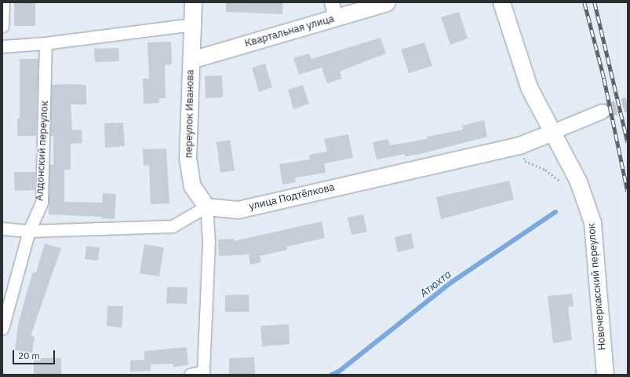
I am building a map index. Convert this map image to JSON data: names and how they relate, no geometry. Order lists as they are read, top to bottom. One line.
{"streets":{"main road":["Квартальная улица","переулок Иванова","улица Подтёлкова","Новочеркасский переулок"],"street":["Алдонский переулок"]},"crossings":[["Квартальная улица","переулок Иванова"],["переулок Иванова","улица Подтёлкова"],["улица Подтёлкова","Новочеркасский переулок"]],"water":["Атюхта"],"scale_bar":"20 m"}
